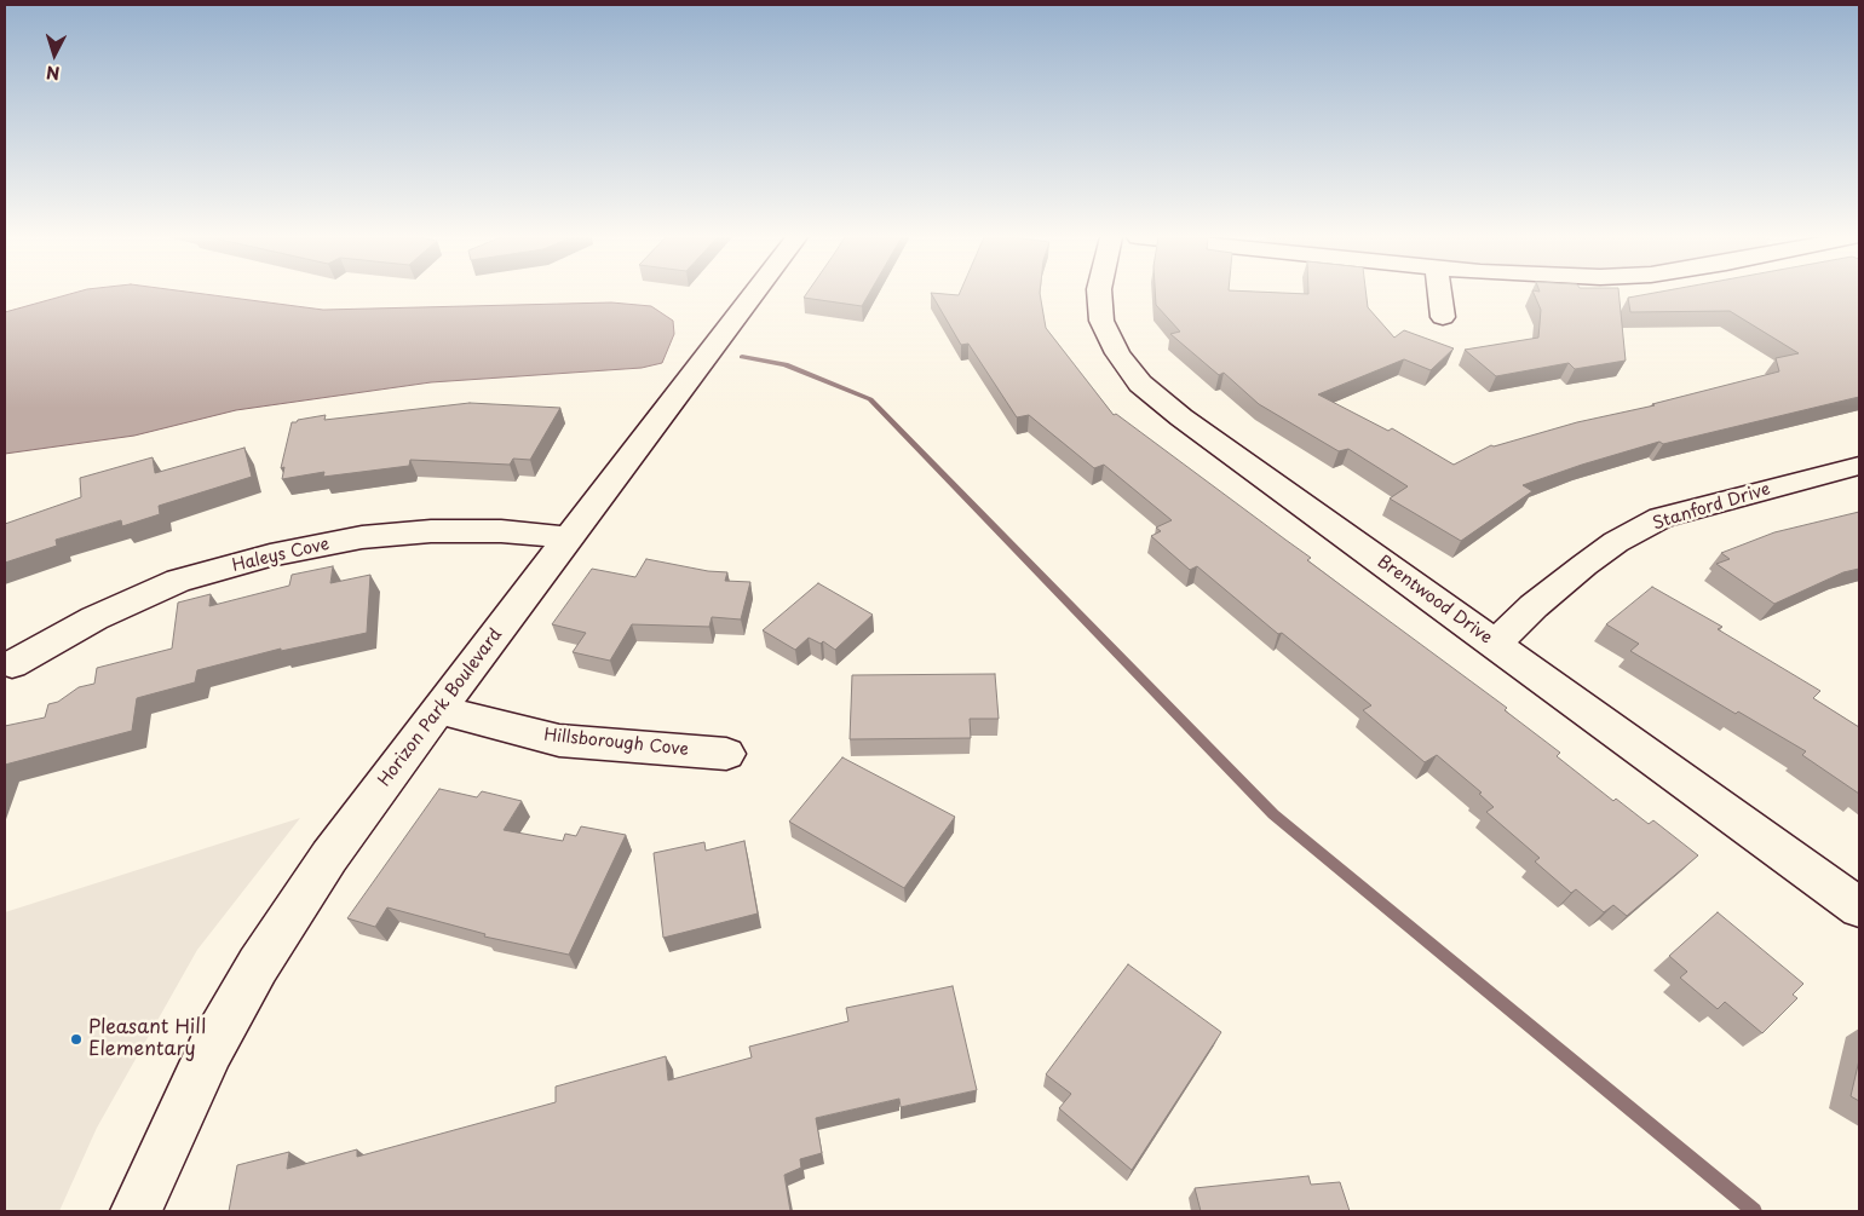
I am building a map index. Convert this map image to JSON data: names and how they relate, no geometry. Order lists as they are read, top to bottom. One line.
{"streets":{"street":["Stanford Drive","Haleys Cove","Brentwood Drive","Horizon Park Boulevard","Hillsborough Cove"]},"crossings":[["Stanford Drive","Brentwood Drive"],["Haleys Cove","Horizon Park Boulevard"],["Horizon Park Boulevard","Hillsborough Cove"]],"places":["Pleasant Hill Elementary"],"north":"bottom"}
